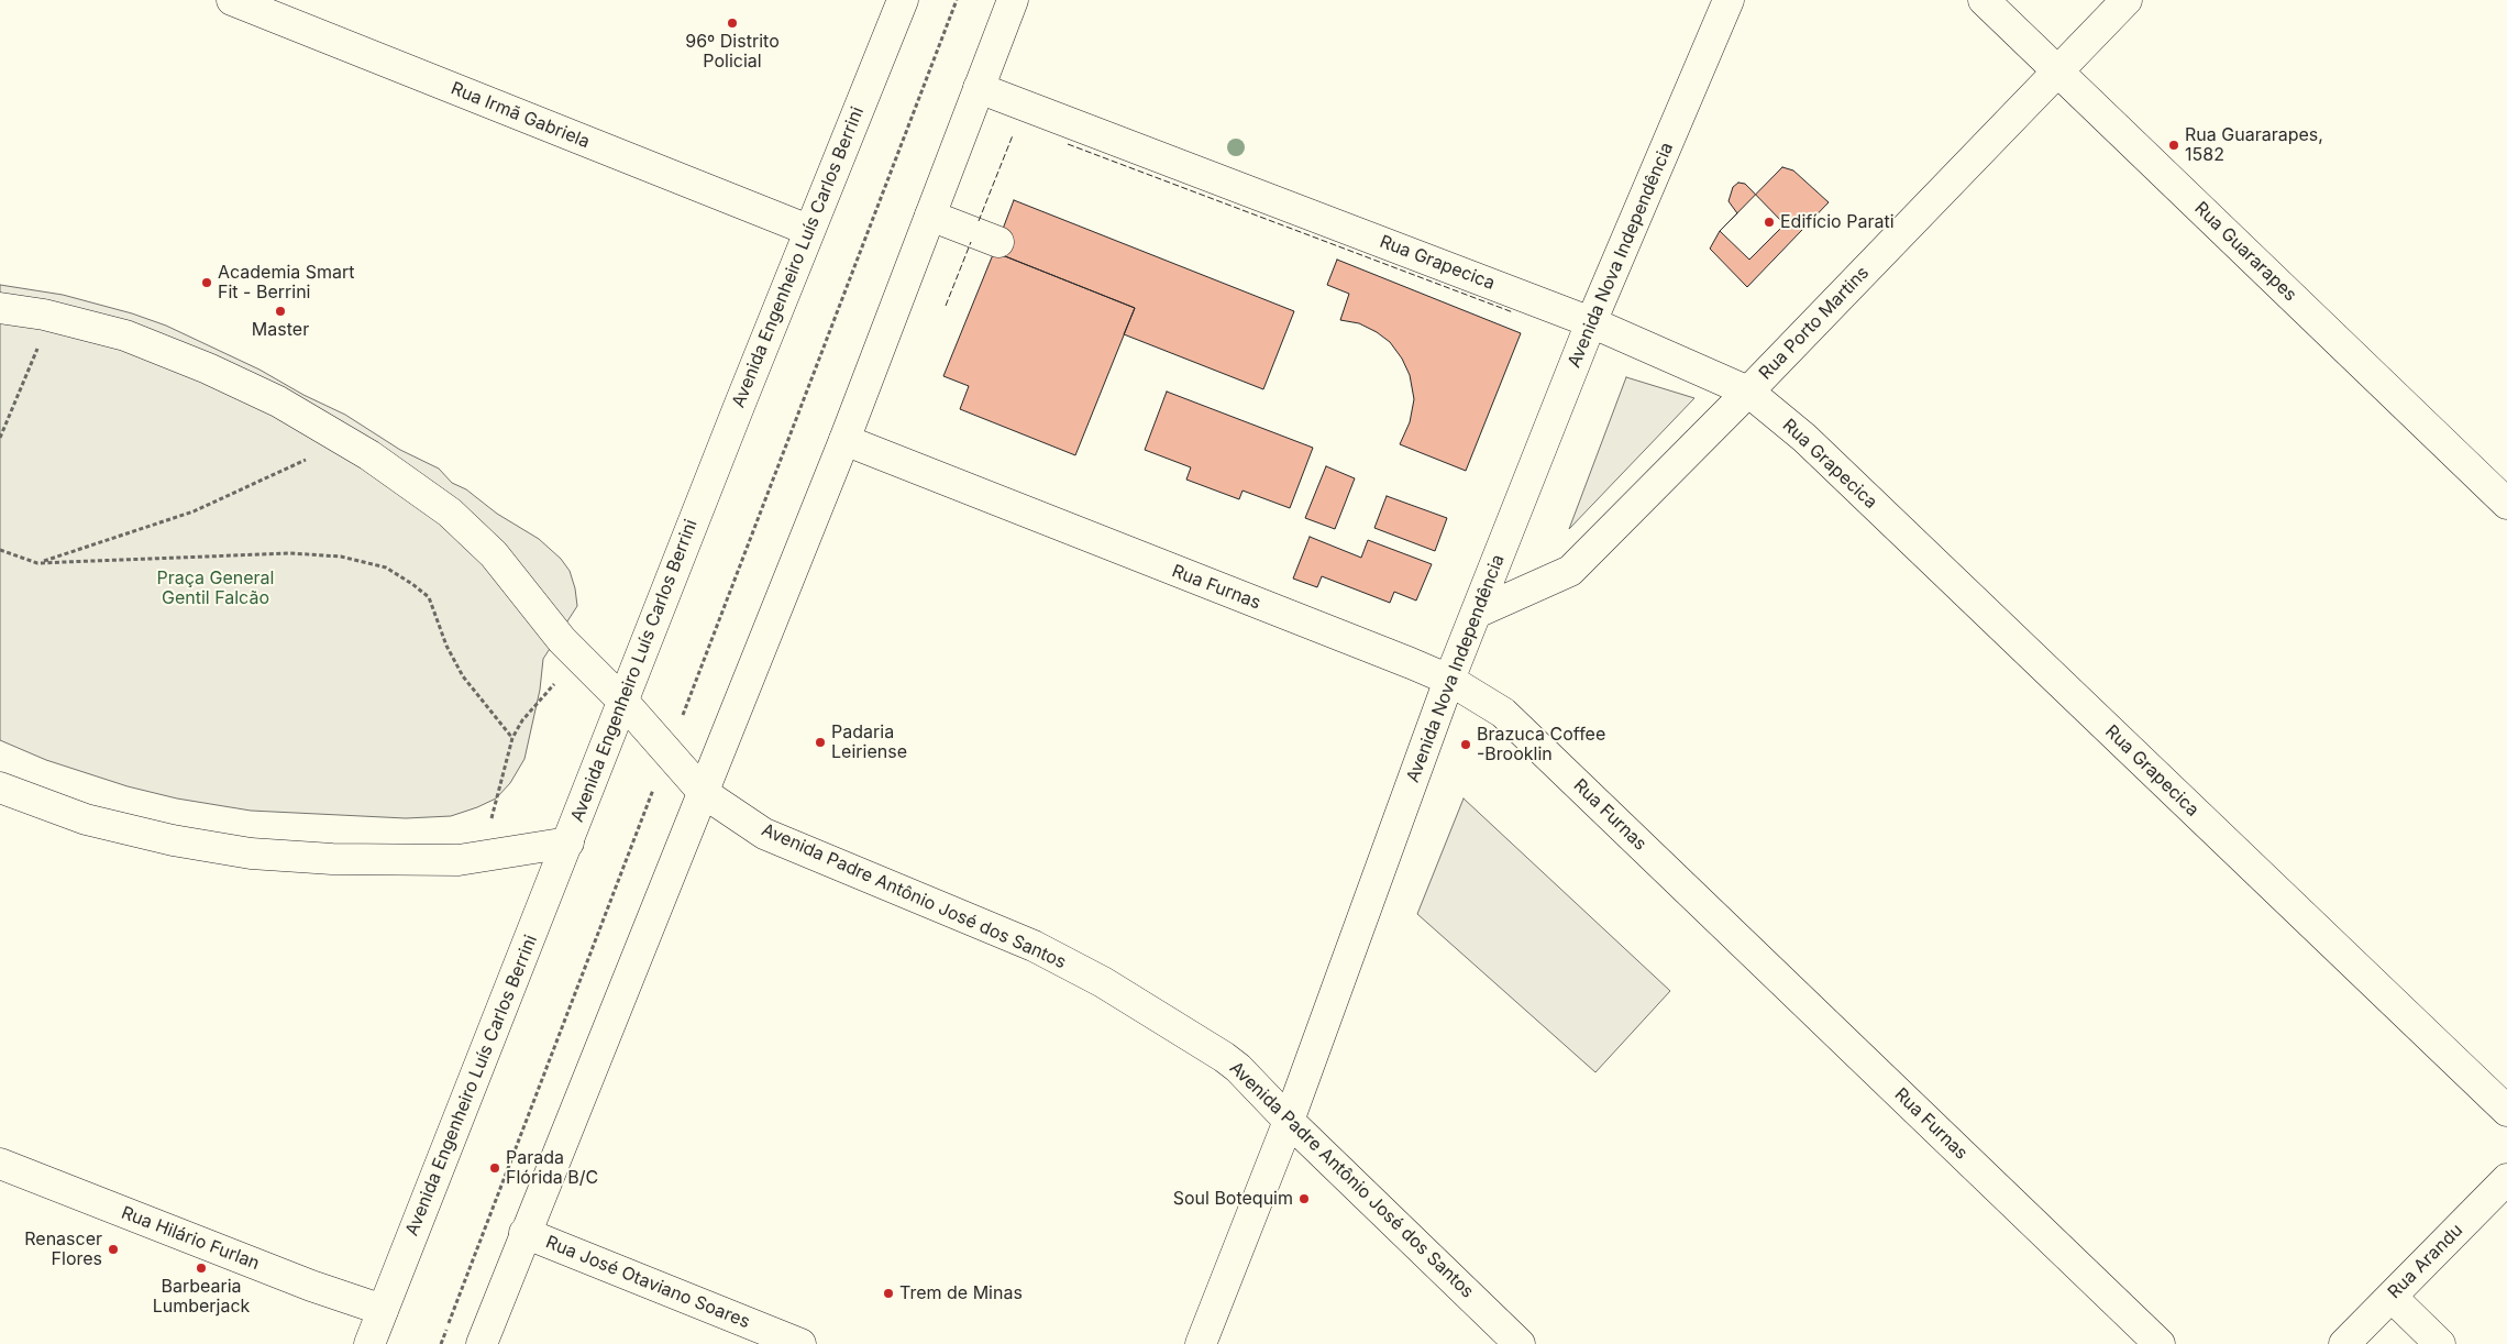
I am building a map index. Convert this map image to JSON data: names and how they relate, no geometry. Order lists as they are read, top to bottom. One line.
{"streets":{"street":["Rua Irmã Gabriela","Rua Guararapes","Avenida Nova Independência","Avenida Engenheiro Luís Carlos Berrini","Rua Grapecica","Rua Porto Martins","Rua Furnas","Avenida Padre Antônio José dos Santos","Rua Hilário Furlan","Rua Arandu","Rua José Otaviano Soares"]},"crossings":[["Rua Irmã Gabriela","Avenida Engenheiro Luís Carlos Berrini"],["Rua Guararapes","Rua Porto Martins"],["Avenida Nova Independência","Rua Grapecica"],["Avenida Nova Independência","Rua Porto Martins"],["Avenida Nova Independência","Rua Furnas"],["Avenida Nova Independência","Avenida Padre Antônio José dos Santos"],["Avenida Engenheiro Luís Carlos Berrini","Rua Hilário Furlan"],["Rua Grapecica","Rua Porto Martins"]],"parks":["Praça General Gentil Falcão"],"places":["96º Distrito Policial","Rua Guararapes, 1582","Edifício Parati","Academia Smart Fit - Berrini","Master","Padaria Leiriense","Brazuca Coffee -Brooklin","Parada Flórida B/C","Soul Botequim","Renascer Flores","Barbearia Lumberjack","Trem de Minas"]}
